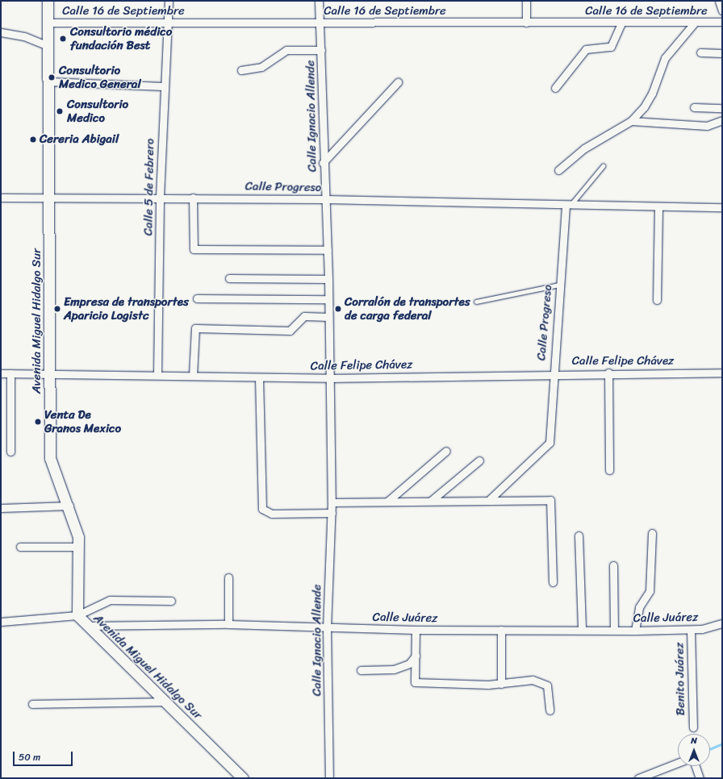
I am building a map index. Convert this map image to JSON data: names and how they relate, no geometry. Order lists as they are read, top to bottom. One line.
{"streets":{"main road":["Avenida Miguel Hidalgo Sur"],"street":["Calle 16 de Septiembre","Calle Ignacio Allende","Calle 5 de Febrero","Calle Progreso","Calle Felipe Chávez","Calle Juárez","Benito Juárez"]},"crossings":[["Calle 16 de Septiembre","Calle Ignacio Allende"],["Calle 16 de Septiembre","Calle 5 de Febrero"],["Calle 16 de Septiembre","Avenida Miguel Hidalgo Sur"],["Calle Ignacio Allende","Calle Progreso"],["Calle Ignacio Allende","Calle Felipe Chávez"],["Calle Ignacio Allende","Calle Juárez"],["Calle 5 de Febrero","Calle Progreso"],["Calle 5 de Febrero","Calle Felipe Chávez"],["Calle Progreso","Avenida Miguel Hidalgo Sur"],["Calle Progreso","Calle Felipe Chávez"],["Avenida Miguel Hidalgo Sur","Calle Felipe Chávez"],["Avenida Miguel Hidalgo Sur","Calle Juárez"],["Calle Juárez","Benito Juárez"]],"places":["Consultorio médico fundación Best","Consultorio Medico General","Consultorio Medico","Cereria Abigail","Empresa de transportes Aparicio Logistc","Corralón de transportes de carga federal","Venta De Granos Mexico"],"scale_bar":"50 m","north":"top"}
